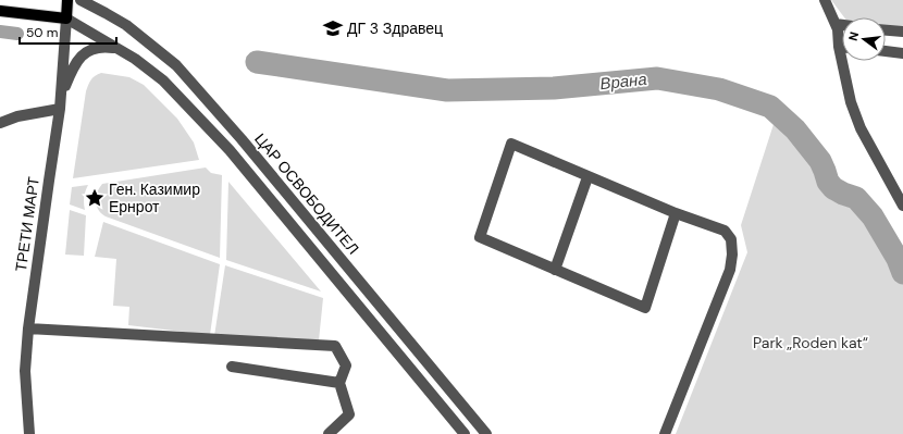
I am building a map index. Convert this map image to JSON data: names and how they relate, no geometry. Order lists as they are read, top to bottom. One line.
{"streets":{"street":["ЦАР ОСВОБОДИТЕЛ","ТРЕТИ МАРТ"]},"crossings":[["ЦАР ОСВОБОДИТЕЛ","ТРЕТИ МАРТ"]],"water":["Врана"],"parks":["Park „Roden kat“"],"places":{"school or university":["ДГ 3 Здравец"],"place":["Ген. Казимир Ернрот"]},"scale_bar":"50 m","north":"left"}
